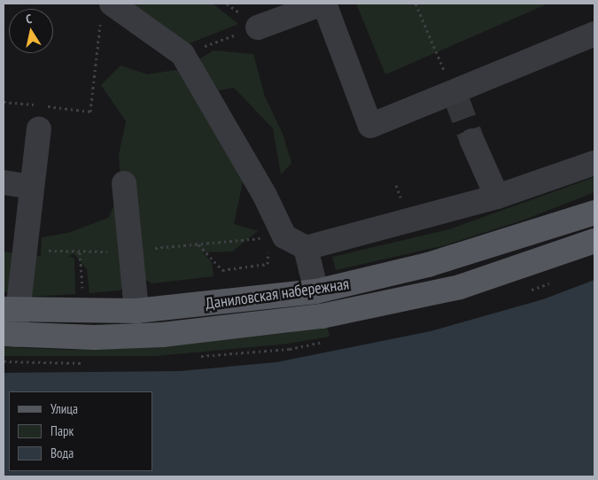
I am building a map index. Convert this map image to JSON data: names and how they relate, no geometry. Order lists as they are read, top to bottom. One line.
{"streets":{"main road":["Даниловская набережная"]},"legend":["Улица","Парк","Вода"],"north":"top"}
